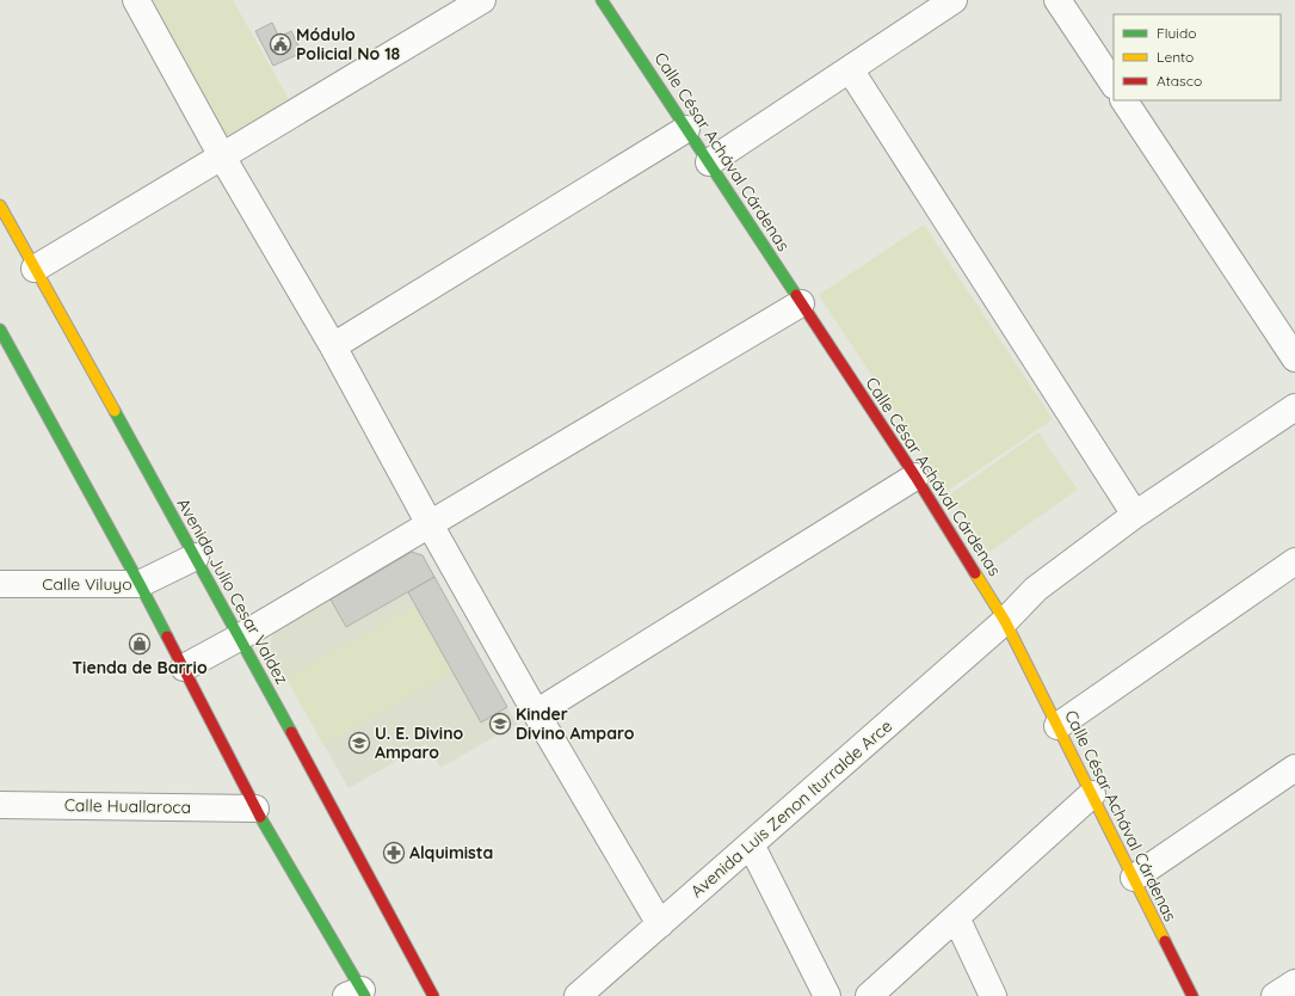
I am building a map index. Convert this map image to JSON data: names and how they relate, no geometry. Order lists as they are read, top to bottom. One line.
{"streets":{"main road":["Calle César Achával Cárdenas","Avenida Julio Cesar Valdez"],"street":["Calle Viluyo","Calle Huallaroca","Avenida Luis Zenon Iturralde Arce"]},"crossings":[["Calle César Achával Cárdenas","Avenida Luis Zenon Iturralde Arce"],["Calle Viluyo","Avenida Julio Cesar Valdez"]],"places":{"public building":["Módulo Policial No 18"],"shop":["Tienda de Barrio"],"school or university":["Kinder Divino Amparo","U. E. Divino Amparo"],"pharmacy":["Alquimista"]},"legend":["Fluido","Lento","Atasco"]}
